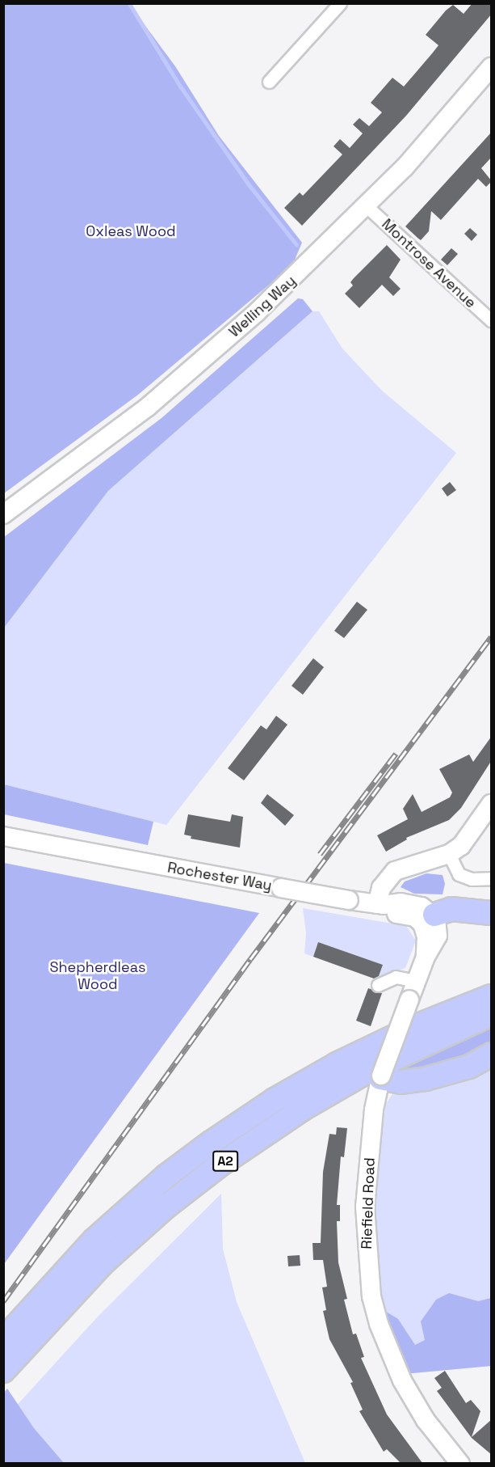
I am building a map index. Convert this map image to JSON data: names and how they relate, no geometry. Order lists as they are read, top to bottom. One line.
{"streets":{"highway":["A2"],"street":["Montrose Avenue","Welling Way","Rochester Way","Riefield Road"]},"crossings":[["Montrose Avenue","Welling Way"],["Rochester Way","Riefield Road"]],"parks":["Oxleas Wood","Shepherdleas Wood"]}
